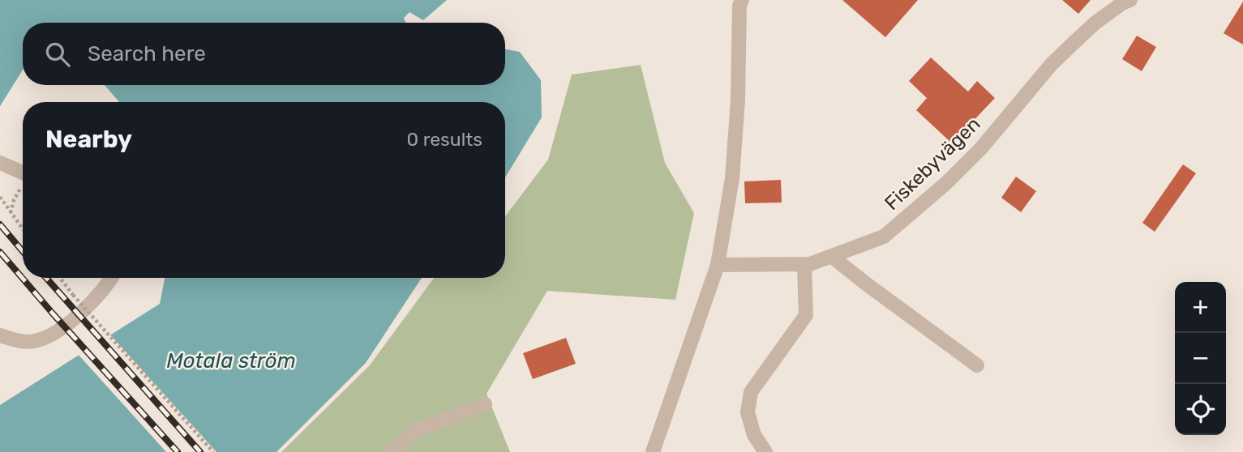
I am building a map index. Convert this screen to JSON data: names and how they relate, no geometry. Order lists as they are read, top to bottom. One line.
{"streets":{"street":["Fiskebyvägen"]},"water":["Motala ström"],"page":{"search":"Search here","heading":["Nearby","0 results"],"map_buttons":["+","−"]}}
